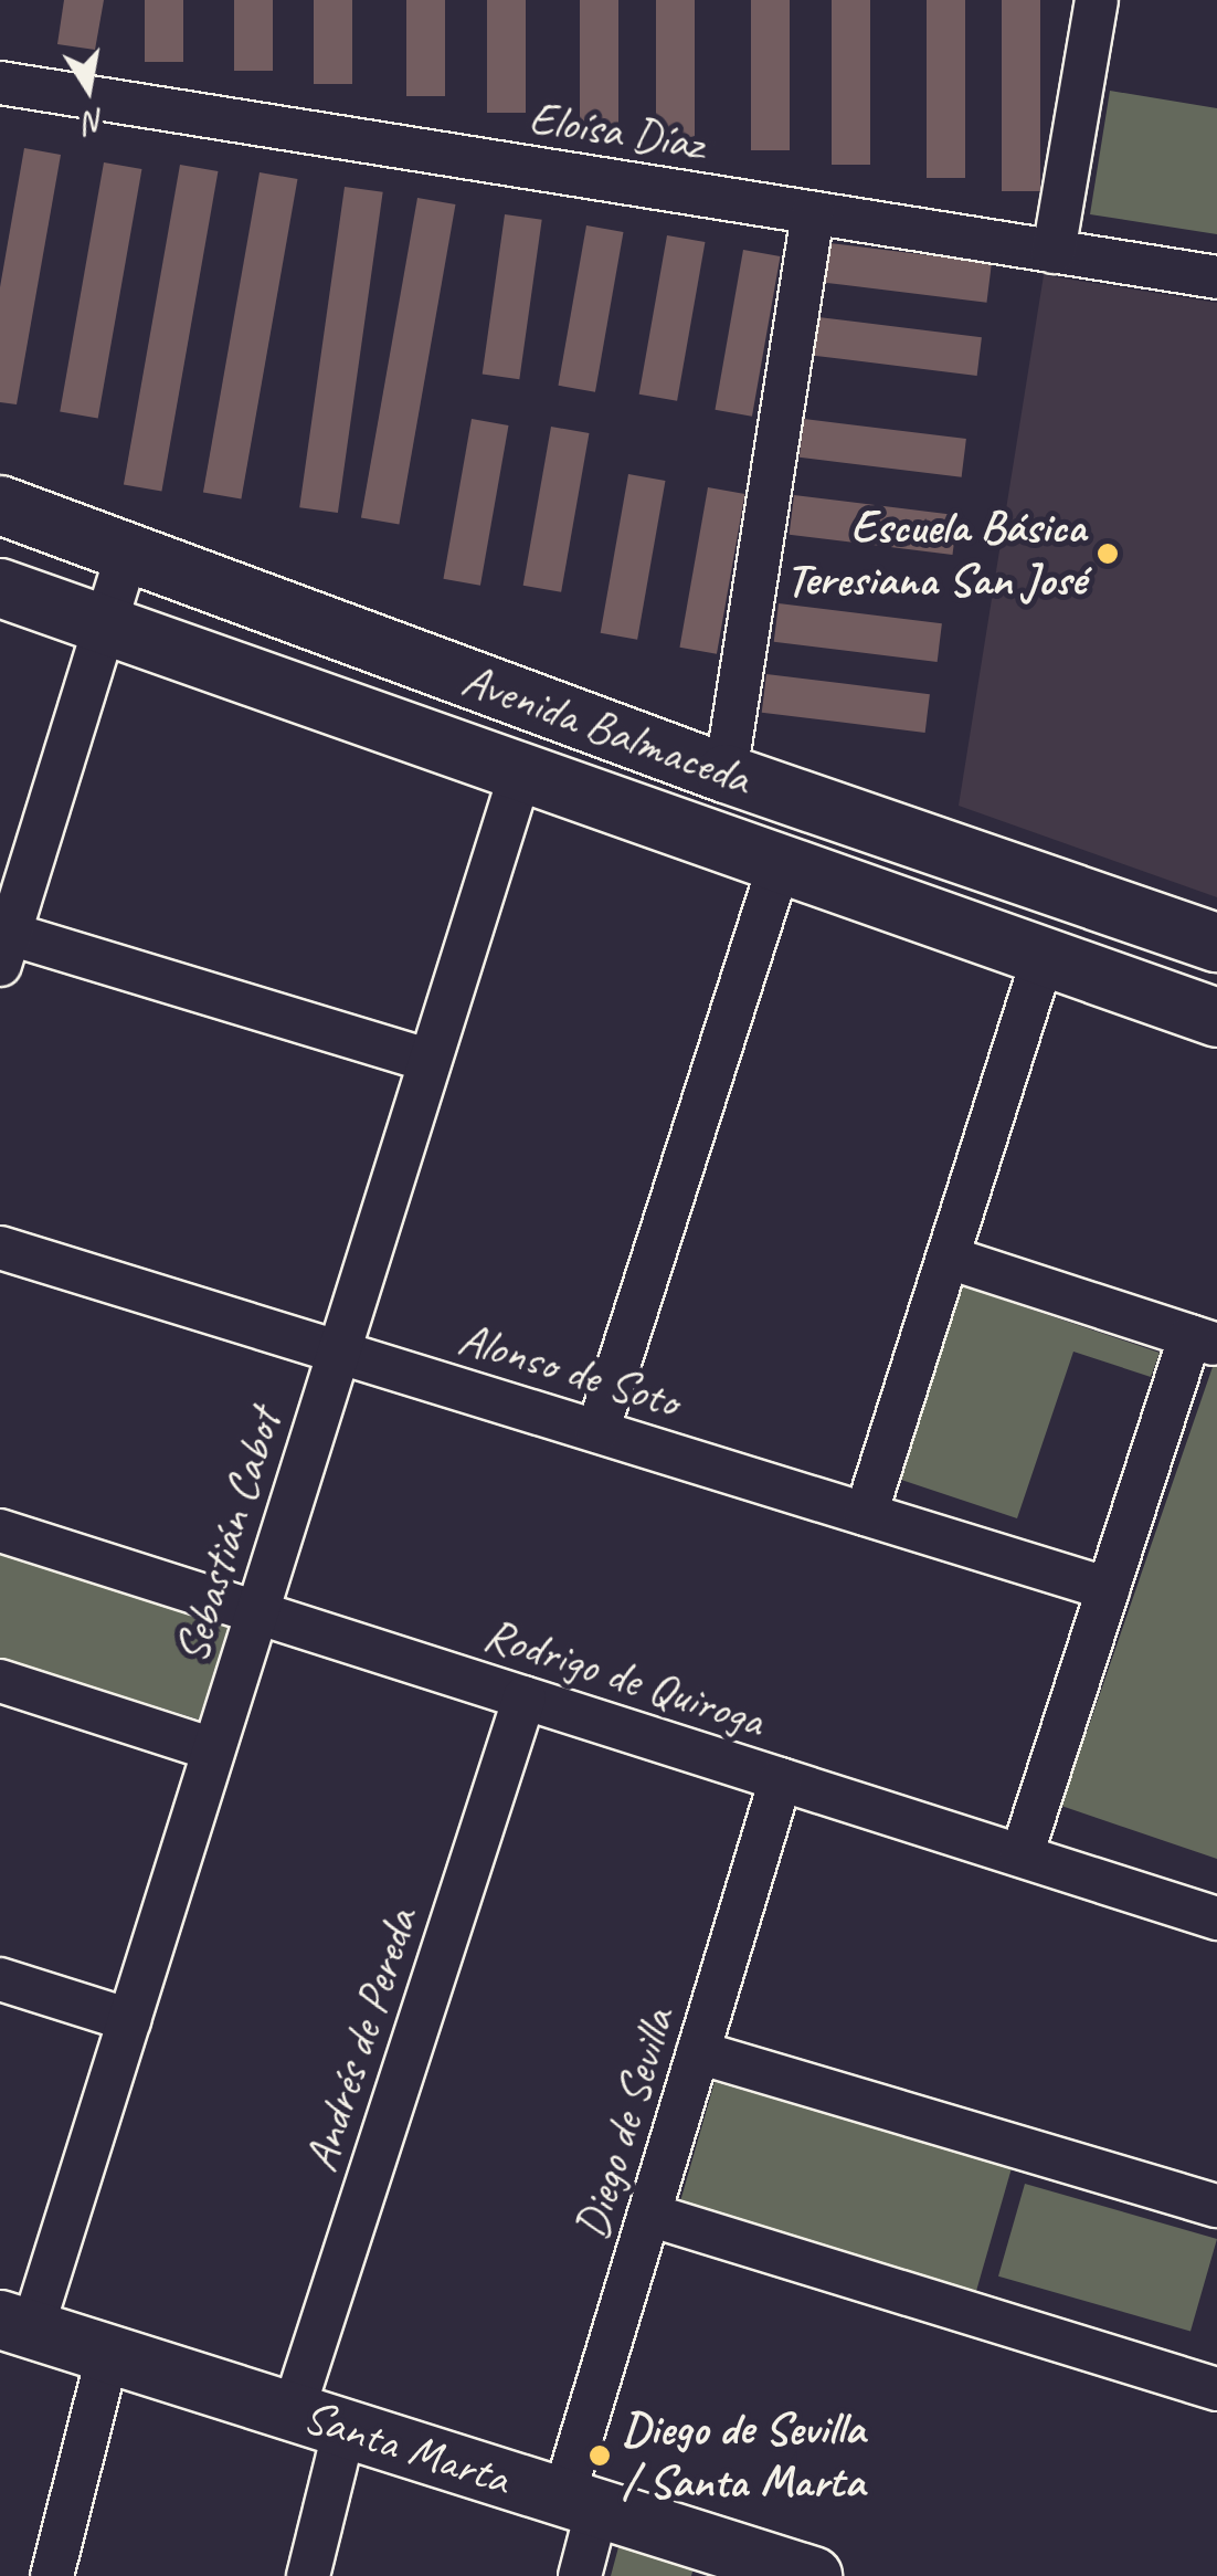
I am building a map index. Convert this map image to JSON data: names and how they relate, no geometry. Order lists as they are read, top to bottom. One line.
{"streets":{"street":["Eloísa Díaz","Avenida Balmaceda","Alonso de Soto","Sebastián Cabot","Rodrigo de Quiroga","Andrés de Pereda","Diego de Sevilla","Santa Marta"]},"crossings":[["Avenida Balmaceda","Sebastián Cabot"],["Alonso de Soto","Sebastián Cabot"],["Sebastián Cabot","Rodrigo de Quiroga"],["Sebastián Cabot","Santa Marta"],["Rodrigo de Quiroga","Andrés de Pereda"],["Rodrigo de Quiroga","Diego de Sevilla"],["Andrés de Pereda","Santa Marta"],["Diego de Sevilla","Santa Marta"]],"places":["Escuela Básica Teresiana San José","Diego de Sevilla / Santa Marta"],"north":"bottom"}
